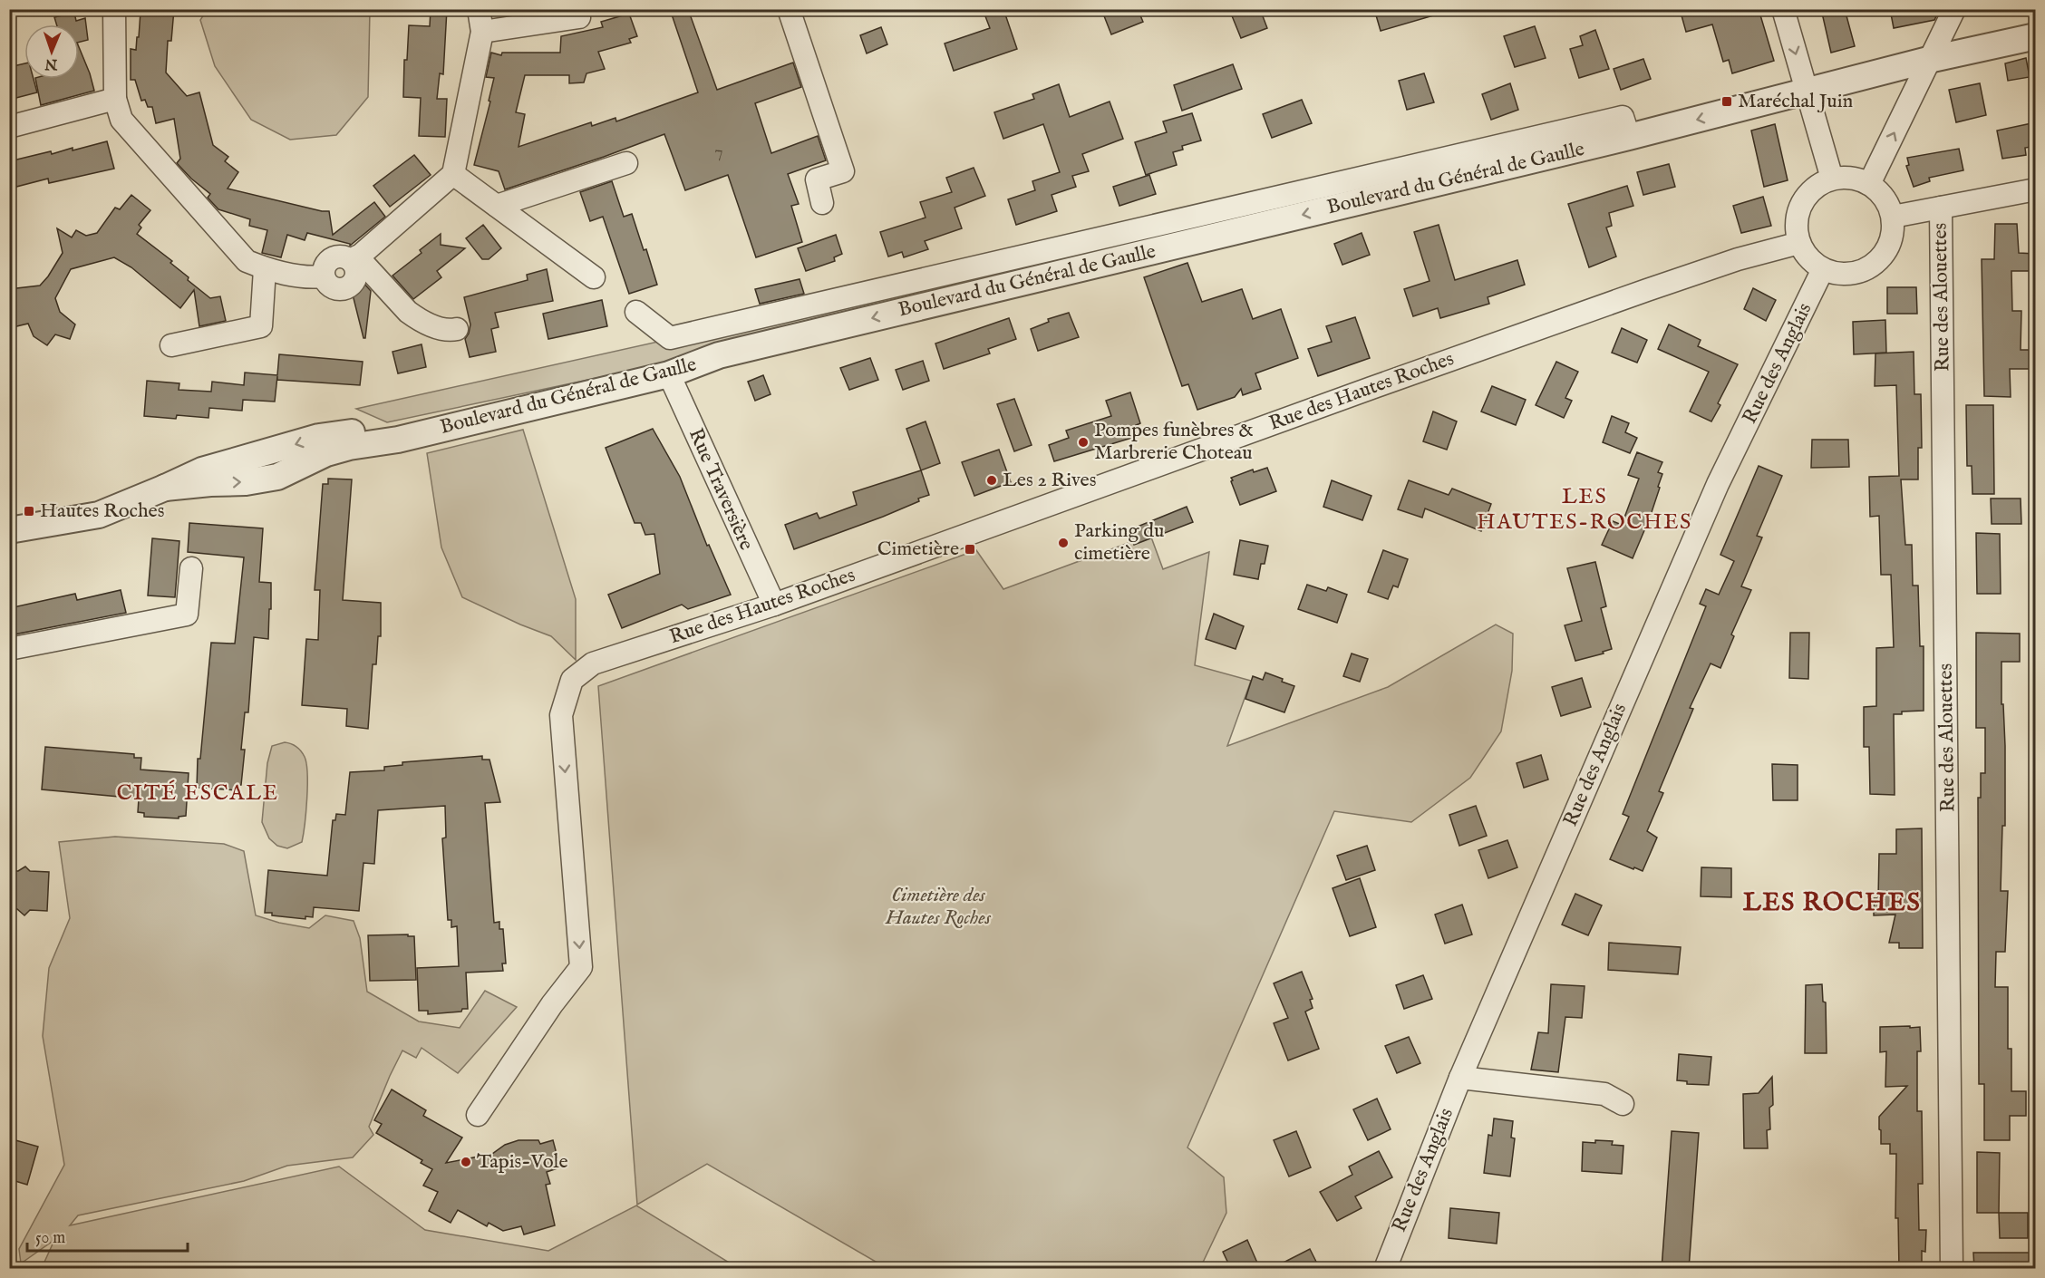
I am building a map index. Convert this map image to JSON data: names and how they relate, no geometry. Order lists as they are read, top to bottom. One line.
{"streets":{"street":["Boulevard du Général de Gaulle","Rue des Alouettes","Rue des Anglais","Rue des Hautes Roches","Rue Traversière"]},"crossings":[["Boulevard du Général de Gaulle","Rue Traversière"],["Rue des Anglais","Rue des Hautes Roches"],["Rue des Hautes Roches","Rue Traversière"]],"districts":["LES HAUTES-ROCHES","CITÉ ESCALE","LES ROCHES"],"parks":["Cimetière des Hautes Roches"],"places":{"transit":["Maréchal Juin","Hautes Roches","Cimetière"],"other":["Pompes funèbres & Marbrerie Choteau","Les 2 Rives","Parking du cimetière","Tapis-Vole"]},"house_numbers":["7"],"scale_bar":"50 m","north":"bottom"}
